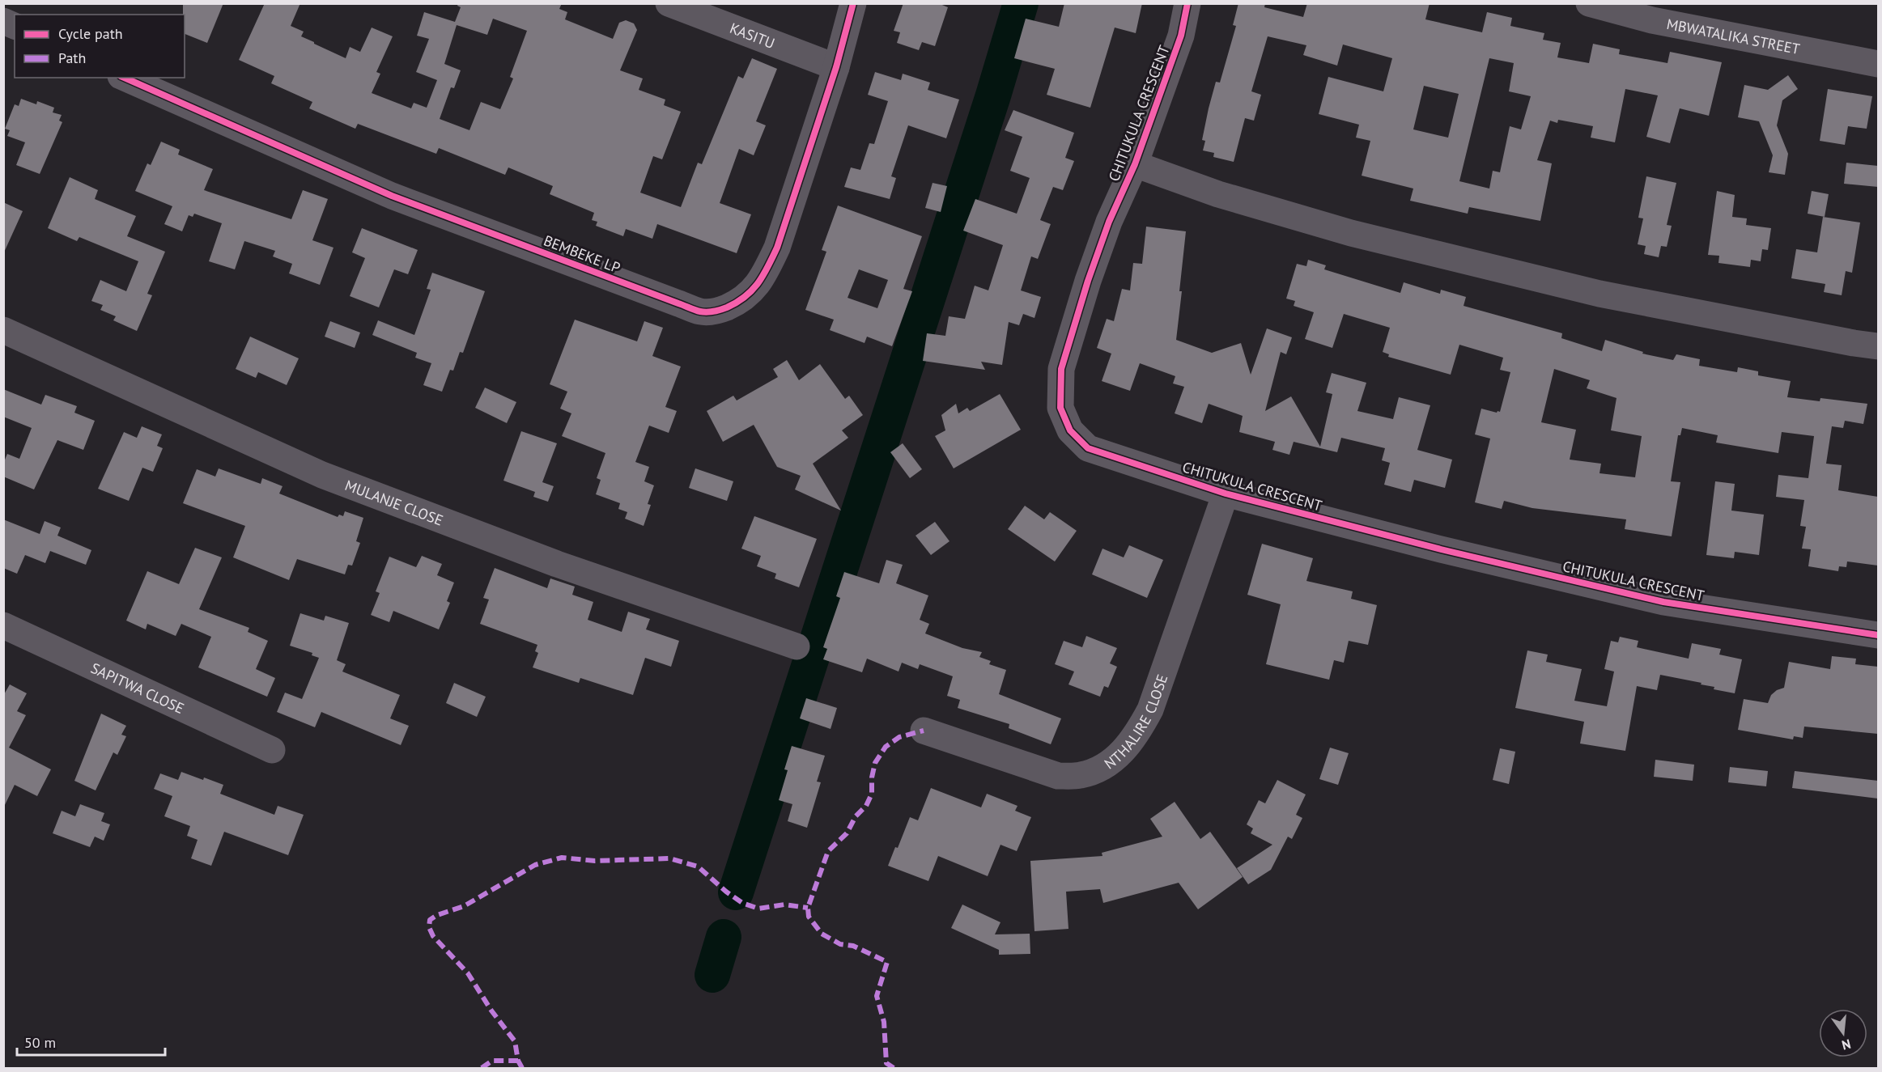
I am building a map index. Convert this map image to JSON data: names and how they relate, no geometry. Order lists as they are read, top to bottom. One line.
{"streets":{"street":["KASITU","MBWATALIKA STREET","CHITUKULA CRESCENT","BEMBEKE LP","MULANJE CLOSE","SAPITWA CLOSE","NTHALIRE CLOSE"]},"crossings":[["KASITU","BEMBEKE LP"],["CHITUKULA CRESCENT","NTHALIRE CLOSE"]],"legend":["Cycle path","Path"],"scale_bar":"50 m","north":"bottom"}
